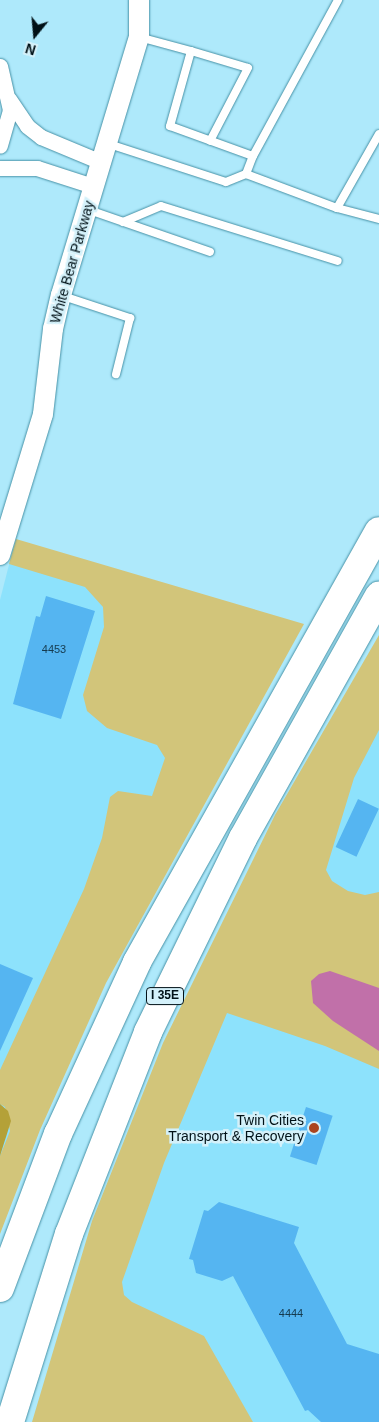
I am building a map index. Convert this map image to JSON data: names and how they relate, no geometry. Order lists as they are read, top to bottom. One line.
{"streets":{"highway":["I 35E"],"street":["White Bear Parkway"]},"places":["Twin Cities Transport & Recovery"],"house_numbers":["4453","4444"],"north":"bottom"}
